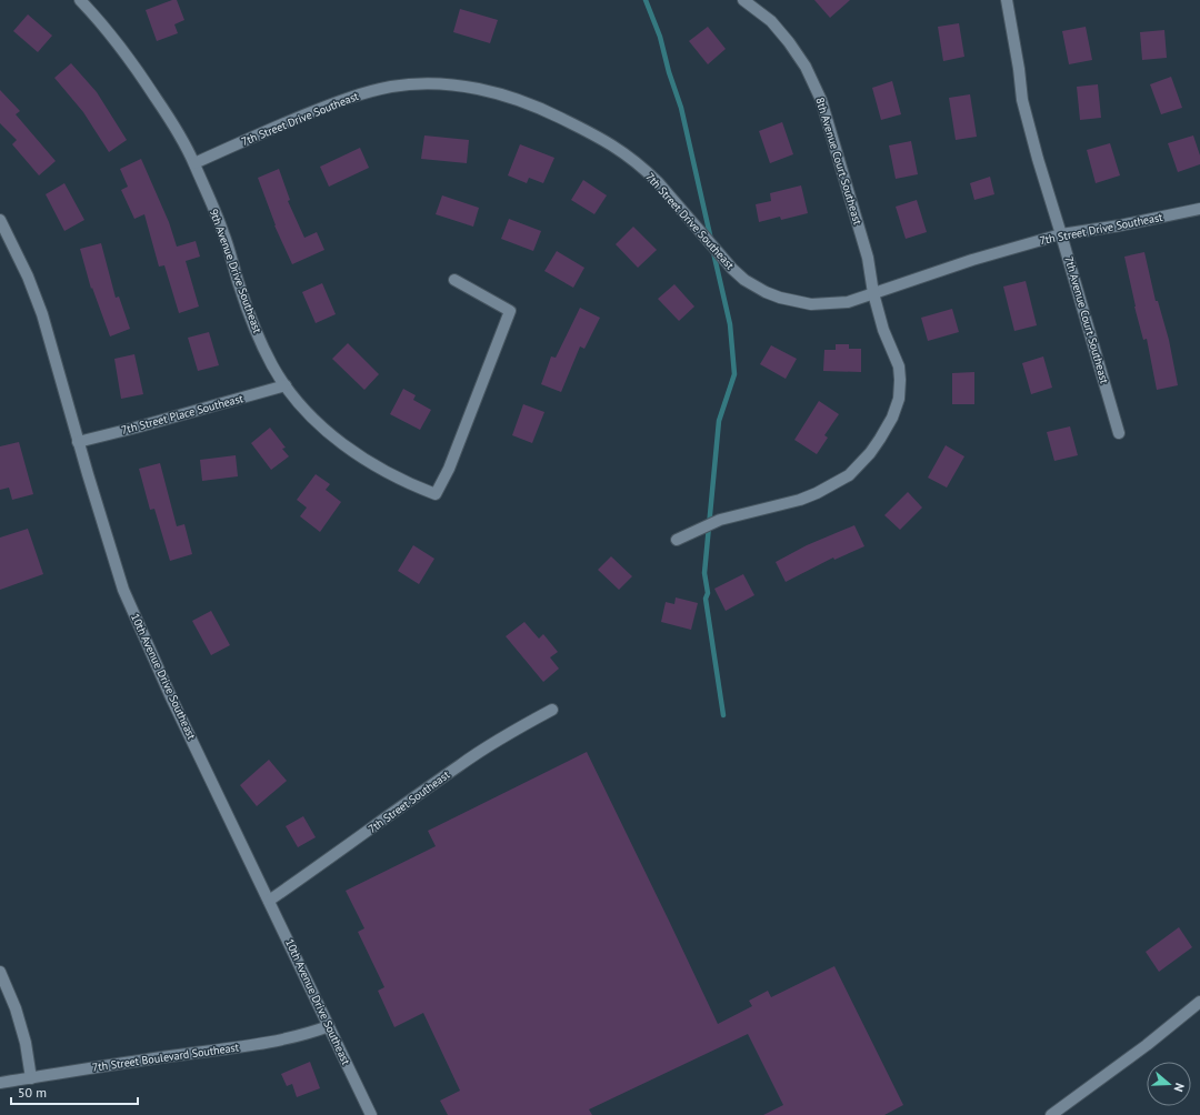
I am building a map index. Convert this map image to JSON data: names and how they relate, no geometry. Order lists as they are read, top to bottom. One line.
{"streets":{"street":["7th Street Drive Southeast","8th Avenue Court Southeast","9th Avenue Drive Southeast","7th Avenue Court Southeast","7th Street Place Southeast","10th Avenue Drive Southeast","7th Street Southeast","7th Street Boulevard Southeast"]},"crossings":[["7th Street Drive Southeast","8th Avenue Court Southeast"],["7th Street Drive Southeast","9th Avenue Drive Southeast"],["7th Street Drive Southeast","7th Avenue Court Southeast"],["9th Avenue Drive Southeast","7th Street Place Southeast"],["7th Street Place Southeast","10th Avenue Drive Southeast"],["10th Avenue Drive Southeast","7th Street Southeast"],["10th Avenue Drive Southeast","7th Street Boulevard Southeast"]],"scale_bar":"50 m","north":"right"}
